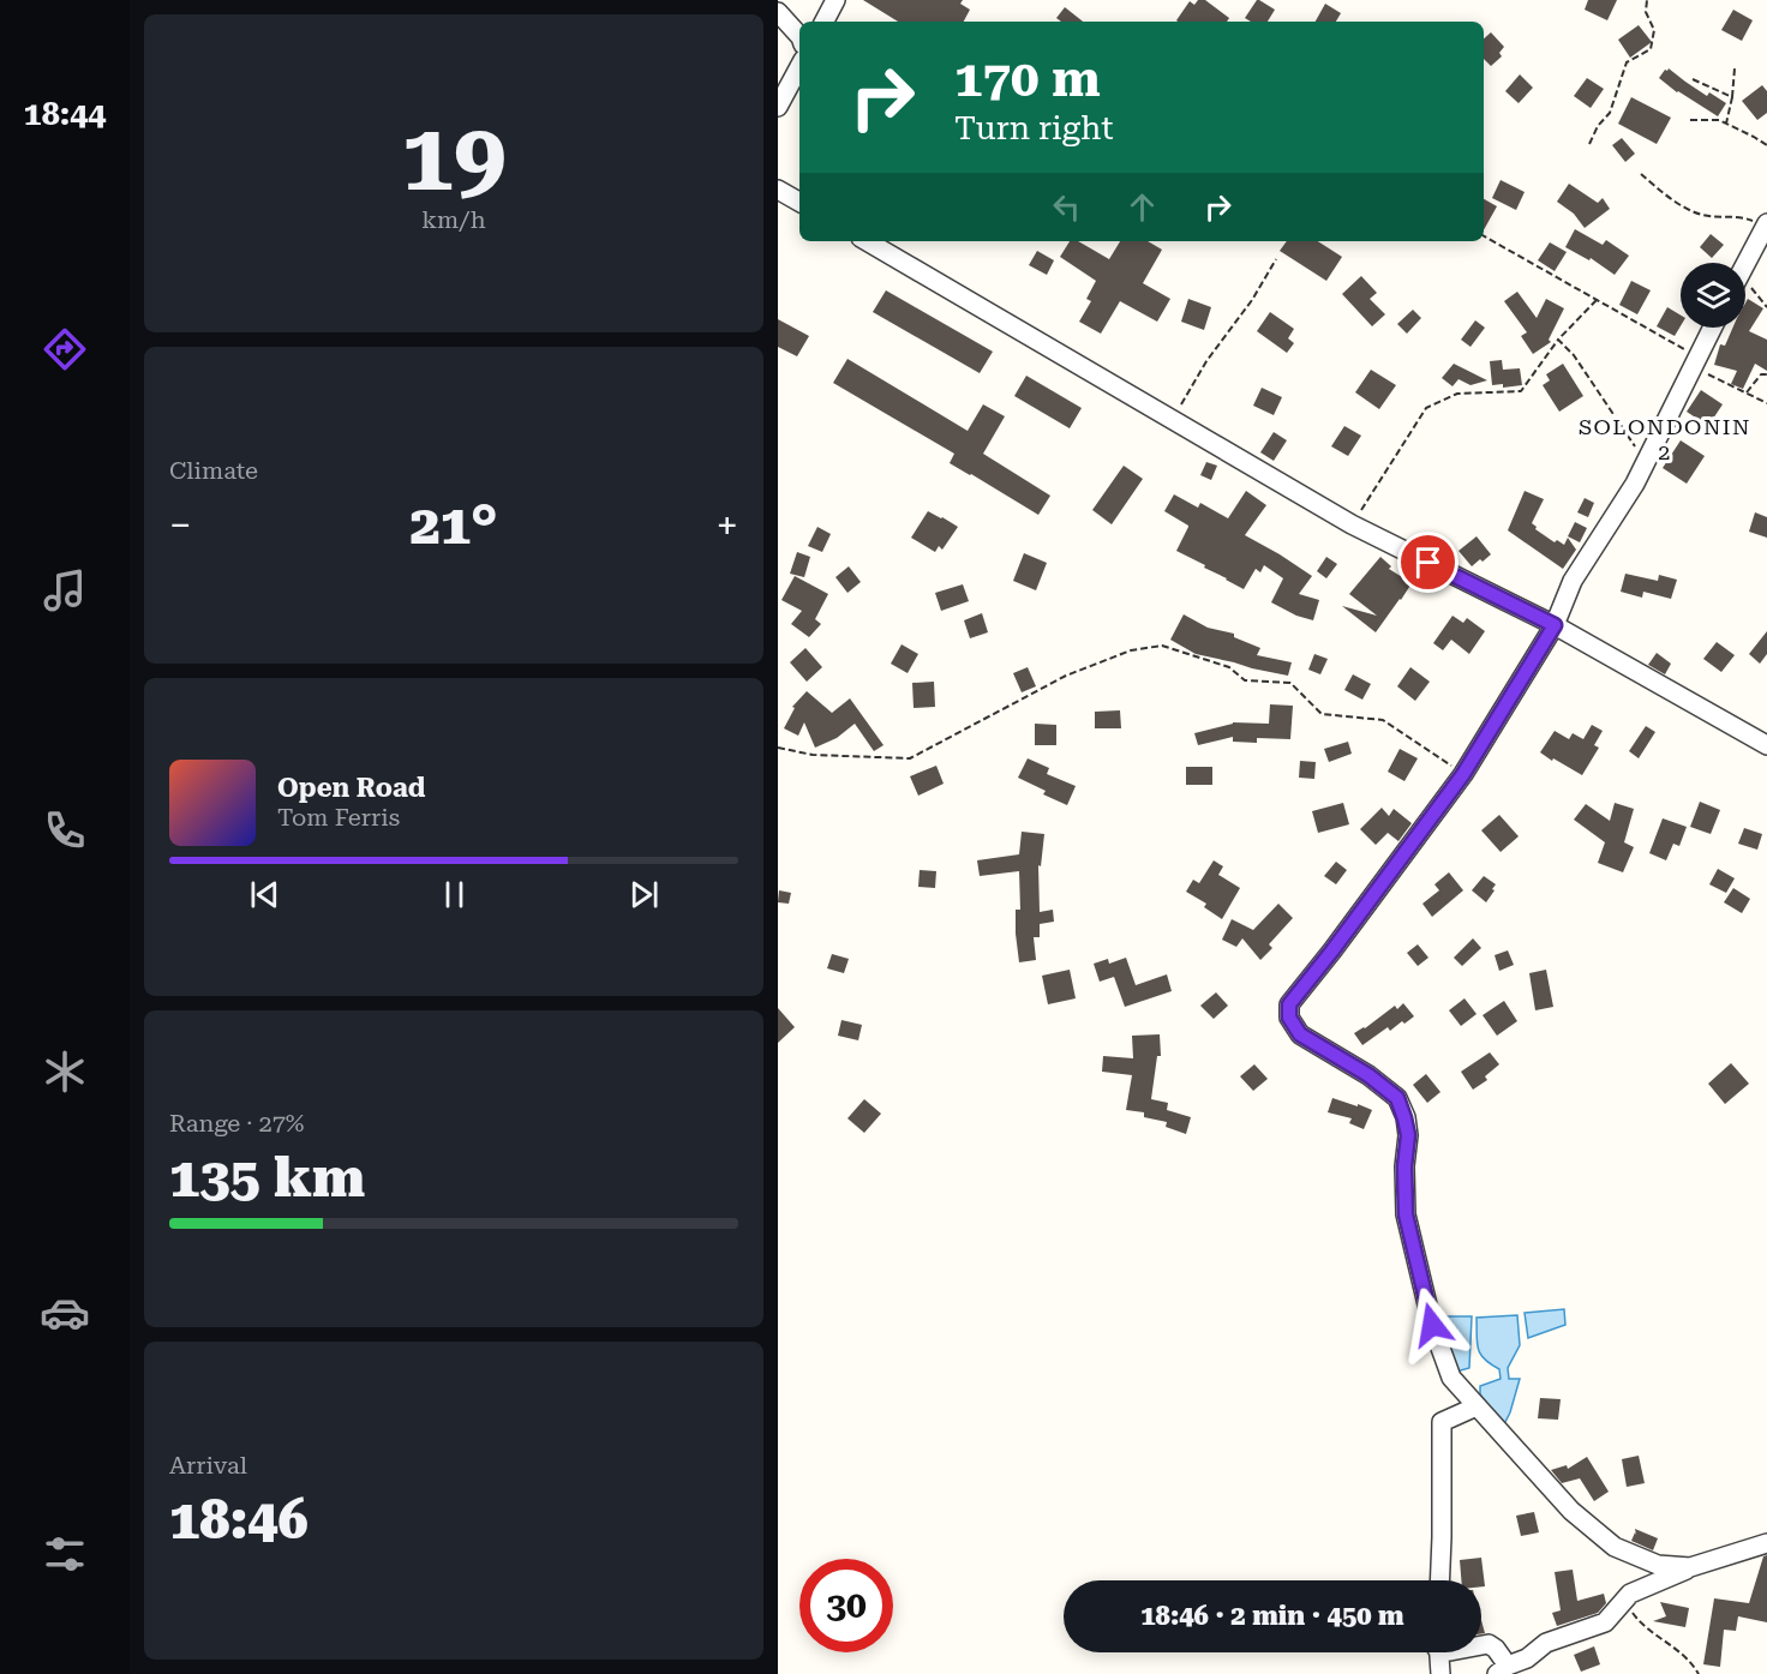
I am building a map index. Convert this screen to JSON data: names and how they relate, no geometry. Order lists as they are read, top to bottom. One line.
{"districts":["SOLONDONIN 2"],"page":{"tabs":"18:44","tile":[["19","km/h"],"Climate",["Range · 27%","135 km"],["Arrival","18:46"]],"turn":["170 m","Turn right"],"heat":["−","21°","+"],"song":["Open Road","Tom Ferris"],"limit":"30","trip":"18:46 · 2 min · 450 m"}}
